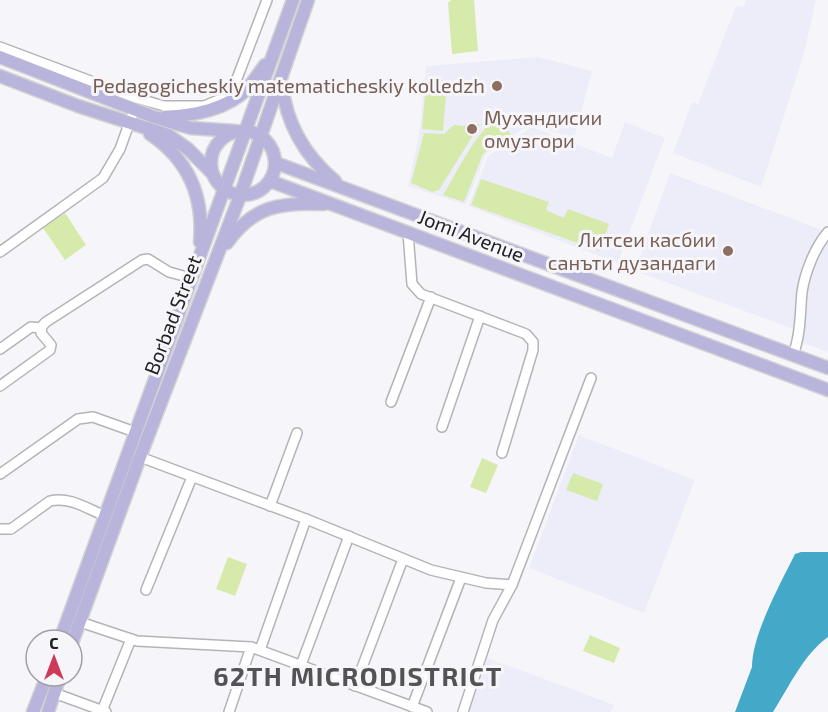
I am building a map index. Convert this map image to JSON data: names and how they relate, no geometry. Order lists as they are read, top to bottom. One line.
{"streets":{"main road":["Jomi Avenue","Borbad Street"]},"districts":["62TH MICRODISTRICT"],"places":["Pedagogicheskiy matematicheskiy kolledzh","Мухандисии омузгори","Литсеи касбии санъти дузандаги"],"north":"top"}
